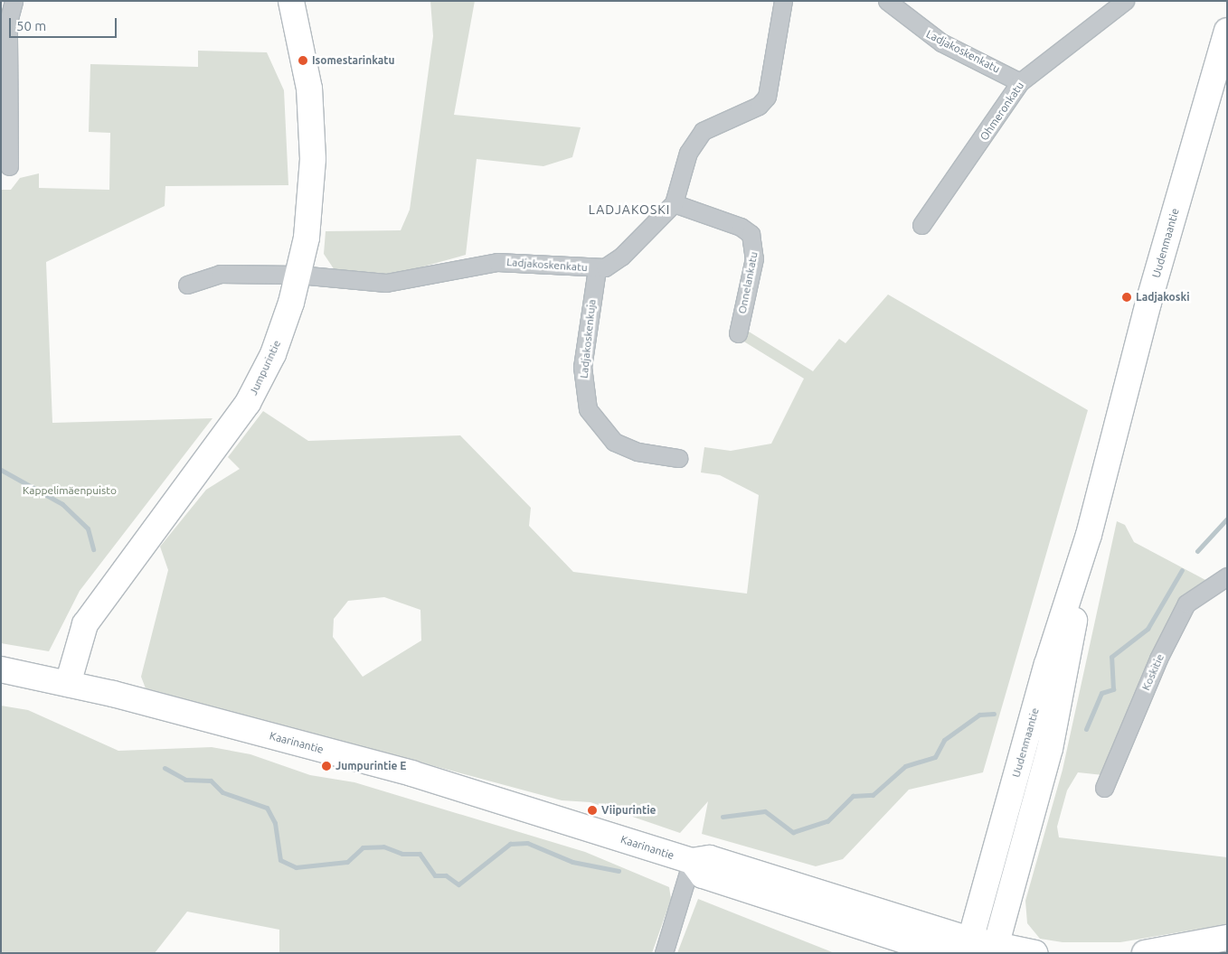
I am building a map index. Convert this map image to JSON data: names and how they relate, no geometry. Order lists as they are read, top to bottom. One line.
{"streets":{"main road":["Uudenmaantie","Jumpurintie","Kaarinantie"],"street":["Ladjakoskenkatu","Ohmeronkatu","Onnelankatu","Ladjakoskenkuja","Koskitie"]},"crossings":[["Ladjakoskenkatu","Ohmeronkatu"],["Ladjakoskenkatu","Onnelankatu"],["Ladjakoskenkatu","Ladjakoskenkuja"],["Ladjakoskenkatu","Jumpurintie"],["Uudenmaantie","Kaarinantie"],["Jumpurintie","Kaarinantie"]],"districts":["LADJAKOSKI"],"parks":["Kappelimäenpuisto"],"places":["Isomestarinkatu","Ladjakoski","Jumpurintie E","Viipurintie"],"scale_bar":"50 m"}
